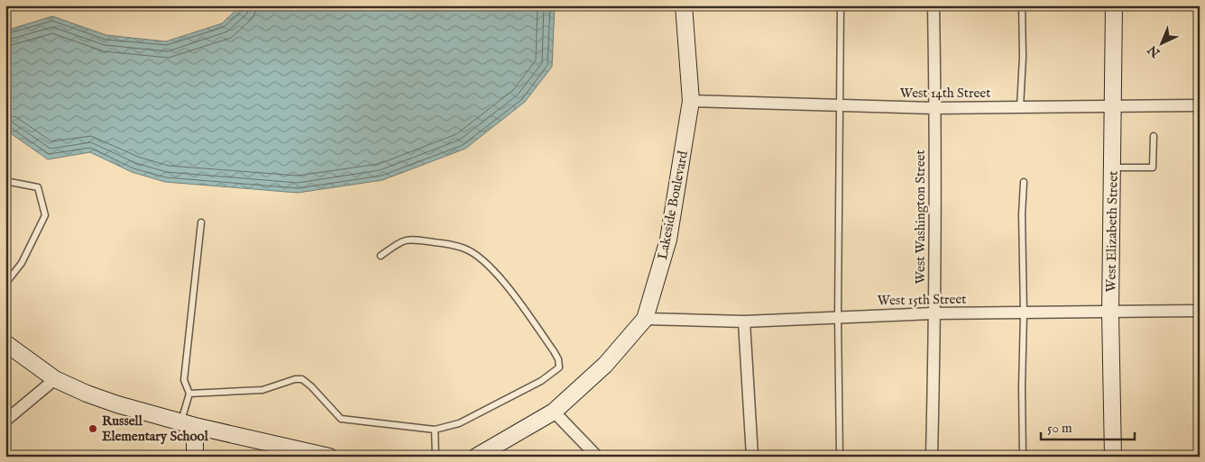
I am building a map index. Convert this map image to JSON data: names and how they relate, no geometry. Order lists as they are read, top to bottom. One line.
{"streets":{"street":["West 14th Street","Lakeside Boulevard","West Washington Street","West Elizabeth Street","West 15th Street"]},"crossings":[["West 14th Street","Lakeside Boulevard"],["West 14th Street","West Washington Street"],["West 14th Street","West Elizabeth Street"],["Lakeside Boulevard","West 15th Street"],["West Washington Street","West 15th Street"],["West Elizabeth Street","West 15th Street"]],"places":["Russell Elementary School"],"scale_bar":"50 m","north":"bottom left"}
